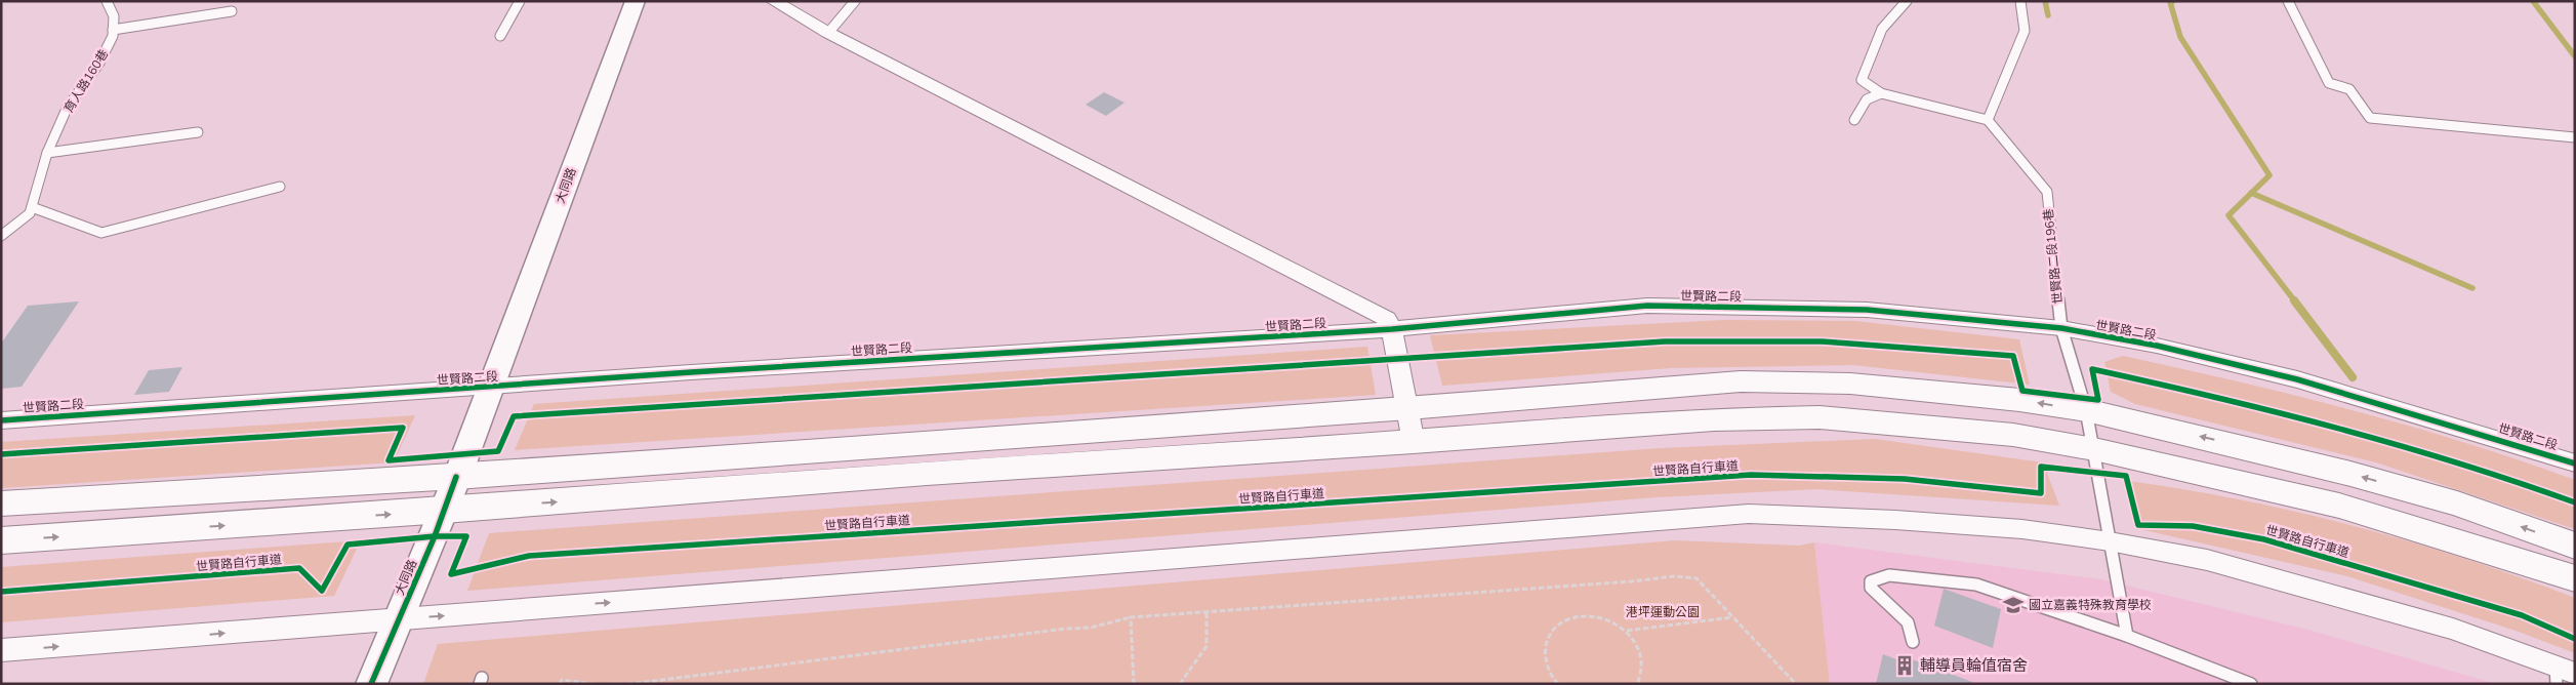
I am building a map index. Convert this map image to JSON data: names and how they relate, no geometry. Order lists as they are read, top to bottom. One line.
{"streets":{"street":["大同路","世賢路二段"],"lane":["育人路160巷","世賢路二段196巷"],"cycle path":["世賢路自行車道"]},"crossings":[["大同路","世賢路二段"],["世賢路二段196巷","世賢路二段"]],"parks":["港坪運動公園"],"places":{"school or university":["國立嘉義特殊教育學校"],"building":["輔導員輪值宿舍"]}}
